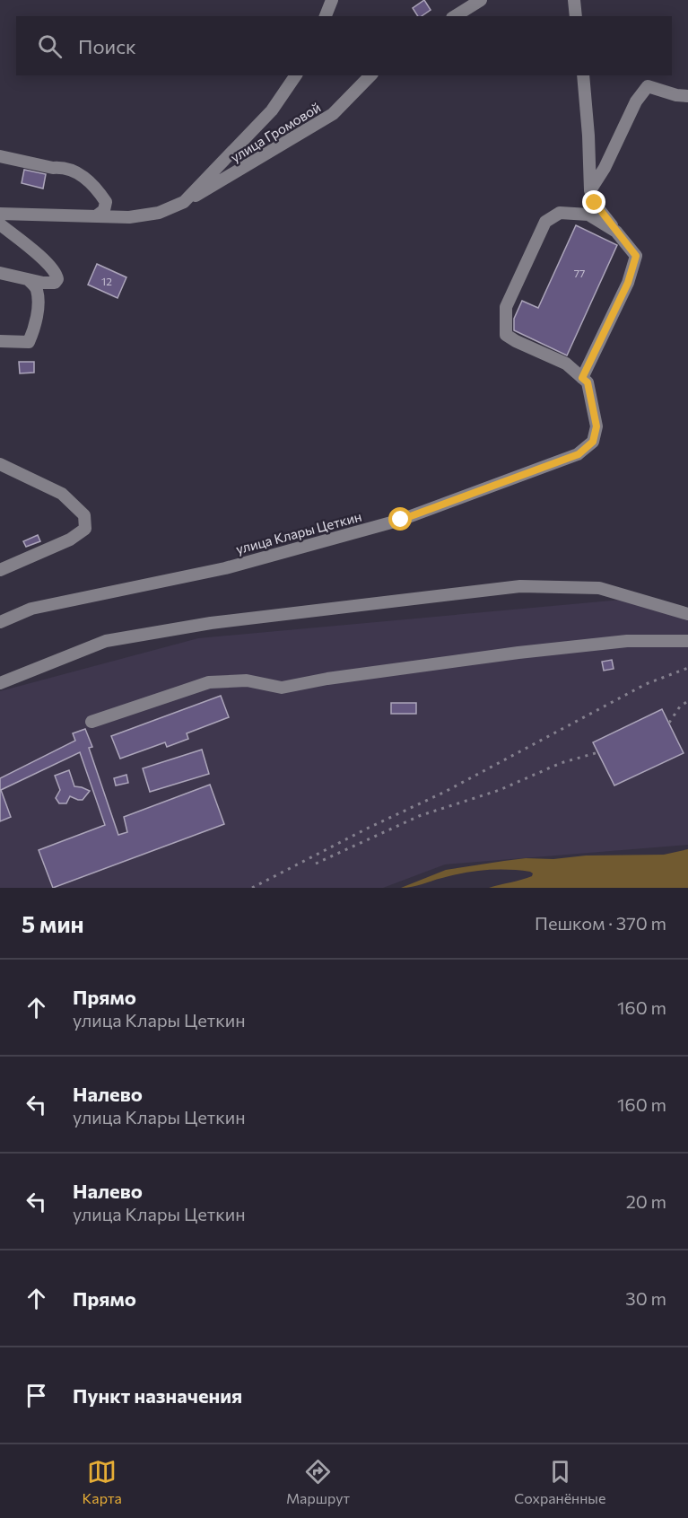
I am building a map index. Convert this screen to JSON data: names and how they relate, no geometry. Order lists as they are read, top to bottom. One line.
{"streets":{"street":["улица Громовой","улица Клары Цеткин"]},"house_numbers":["77","12"],"page":{"search":"Поиск","heading":["5 мин","Пешком · 370 m"],"list":[["Прямо","улица Клары Цеткин","160 m"],["Налево","улица Клары Цеткин","160 m"],["Налево","улица Клары Цеткин","20 m"],["Прямо","30 m"],"Пункт назначения"],"nav":["Карта","Маршрут","Сохранённые"]}}
